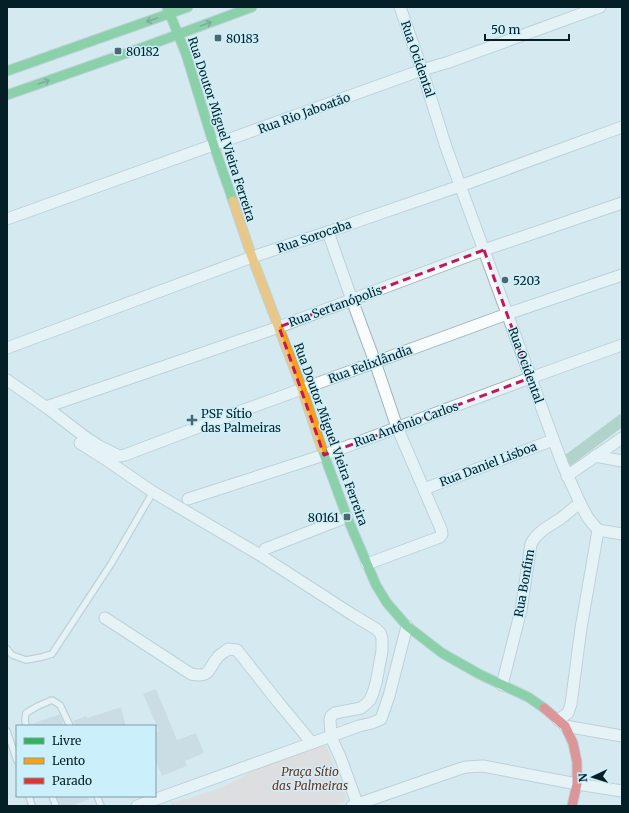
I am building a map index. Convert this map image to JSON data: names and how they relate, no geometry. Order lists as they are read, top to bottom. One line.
{"streets":{"main road":["Rua Doutor Miguel Vieira Ferreira"],"street":["Rua Ocidental","Rua Rio Jaboatão","Rua Sorocaba","Rua Sertanópolis","Rua Felixlândia","Rua Antônio Carlos","Rua Daniel Lisboa","Rua Bonfim"]},"crossings":[["Rua Ocidental","Rua Rio Jaboatão"],["Rua Ocidental","Rua Sorocaba"],["Rua Ocidental","Rua Sertanópolis"],["Rua Ocidental","Rua Felixlândia"],["Rua Ocidental","Rua Antônio Carlos"],["Rua Ocidental","Rua Daniel Lisboa"],["Rua Ocidental","Rua Bonfim"],["Rua Rio Jaboatão","Rua Doutor Miguel Vieira Ferreira"],["Rua Doutor Miguel Vieira Ferreira","Rua Sorocaba"],["Rua Doutor Miguel Vieira Ferreira","Rua Sertanópolis"],["Rua Doutor Miguel Vieira Ferreira","Rua Felixlândia"],["Rua Doutor Miguel Vieira Ferreira","Rua Antônio Carlos"],["Rua Doutor Miguel Vieira Ferreira","Rua Bonfim"],["Rua Sertanópolis","Rua Felixlândia"]],"parks":["Praça Sítio das Palmeiras"],"places":{"transit":["80183","80182","80161"],"other":["5203"],"health":["PSF Sítio das Palmeiras"]},"legend":["Livre","Lento","Parado"],"scale_bar":"50 m","north":"left"}
